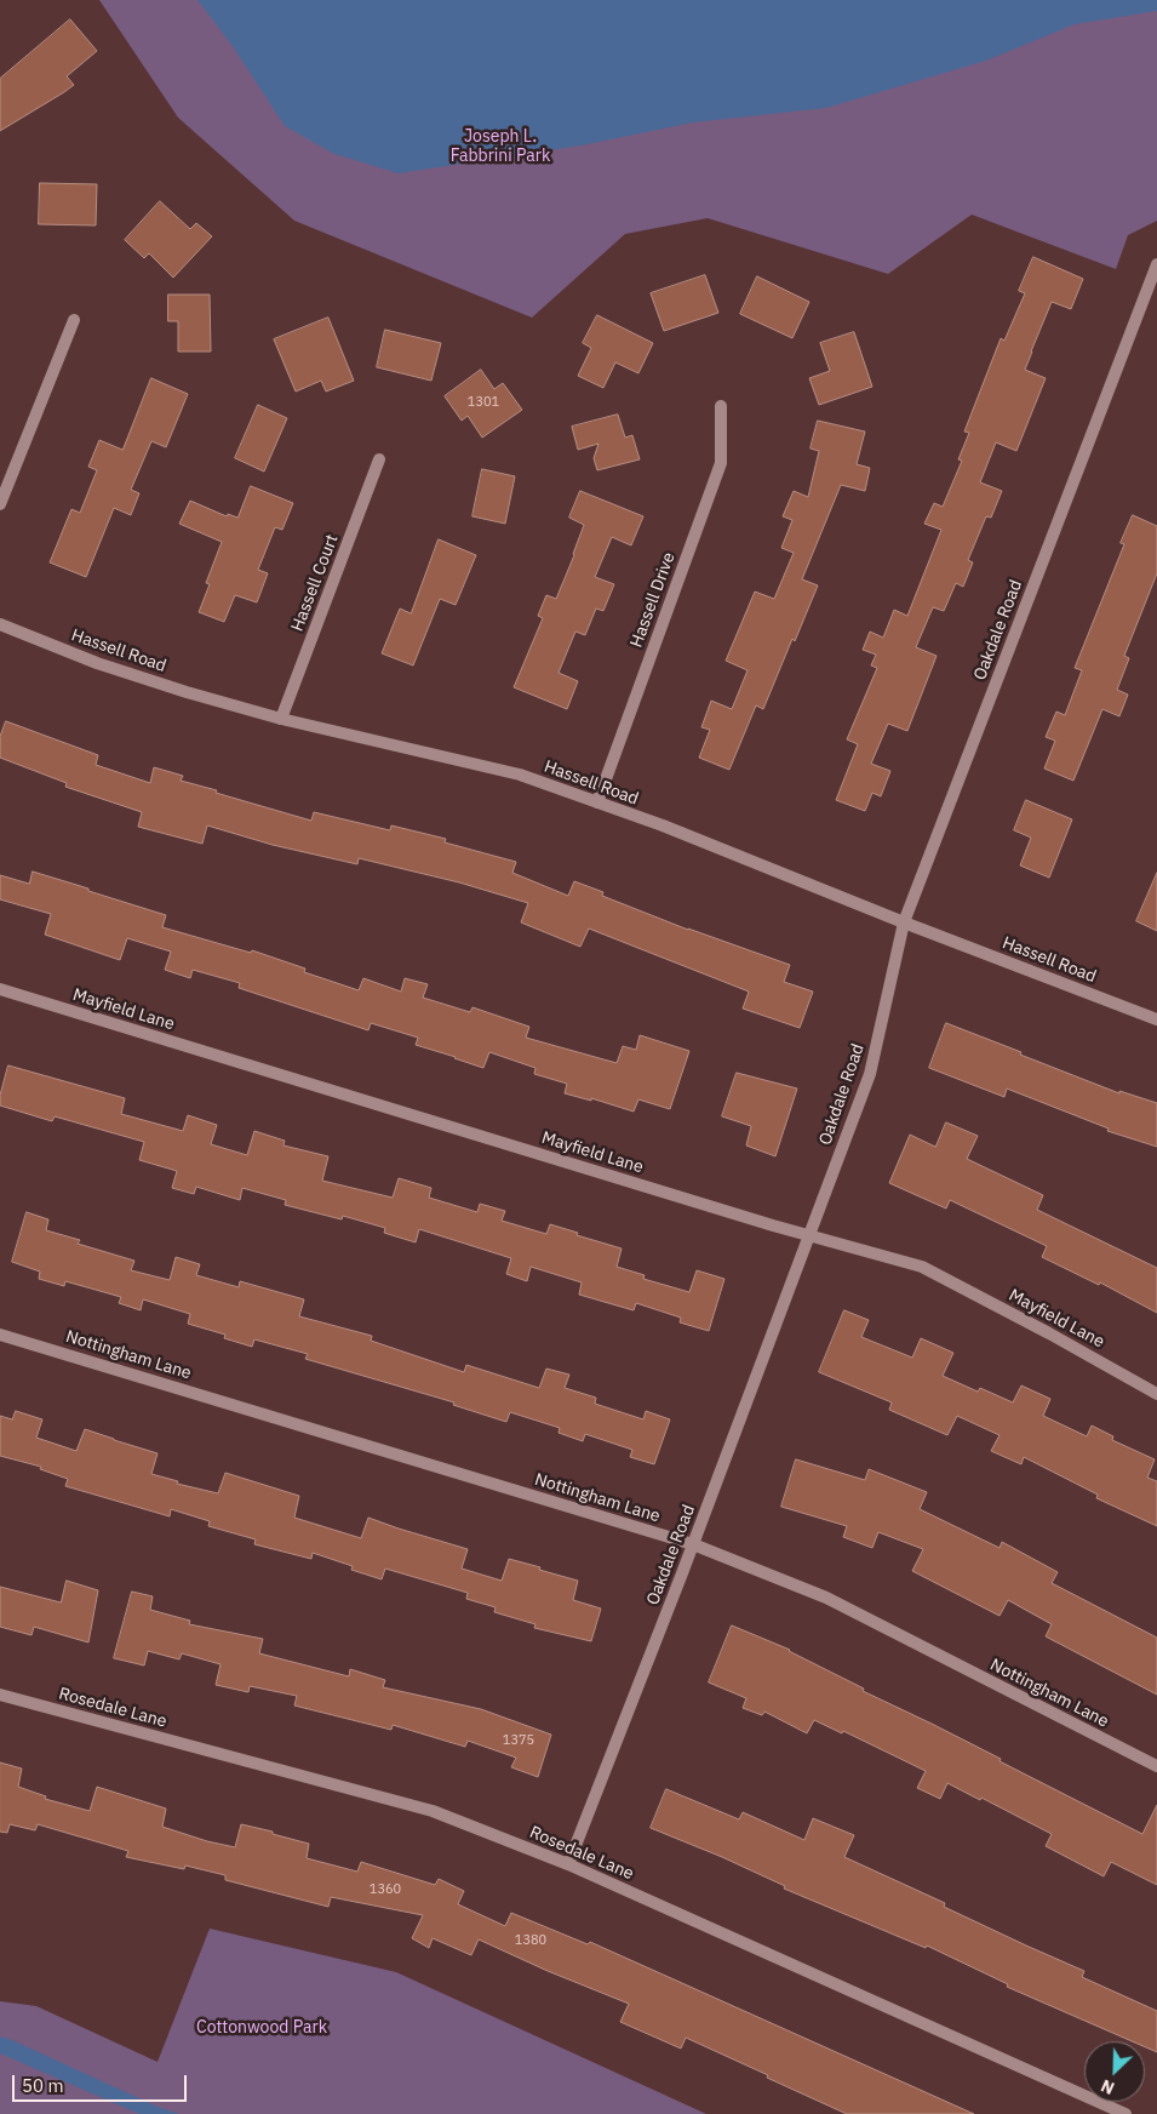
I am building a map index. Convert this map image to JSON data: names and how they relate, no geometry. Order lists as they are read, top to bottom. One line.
{"streets":{"street":["Hassell Court","Hassell Drive","Oakdale Road","Hassell Road","Mayfield Lane","Nottingham Lane","Rosedale Lane"]},"crossings":[["Hassell Court","Hassell Road"],["Hassell Drive","Hassell Road"],["Oakdale Road","Hassell Road"],["Oakdale Road","Mayfield Lane"],["Oakdale Road","Nottingham Lane"],["Oakdale Road","Rosedale Lane"]],"parks":["Joseph L. Fabbrini Park","Cottonwood Park"],"house_numbers":["1301","1375","1360","1380"],"scale_bar":"50 m","north":"bottom left"}
